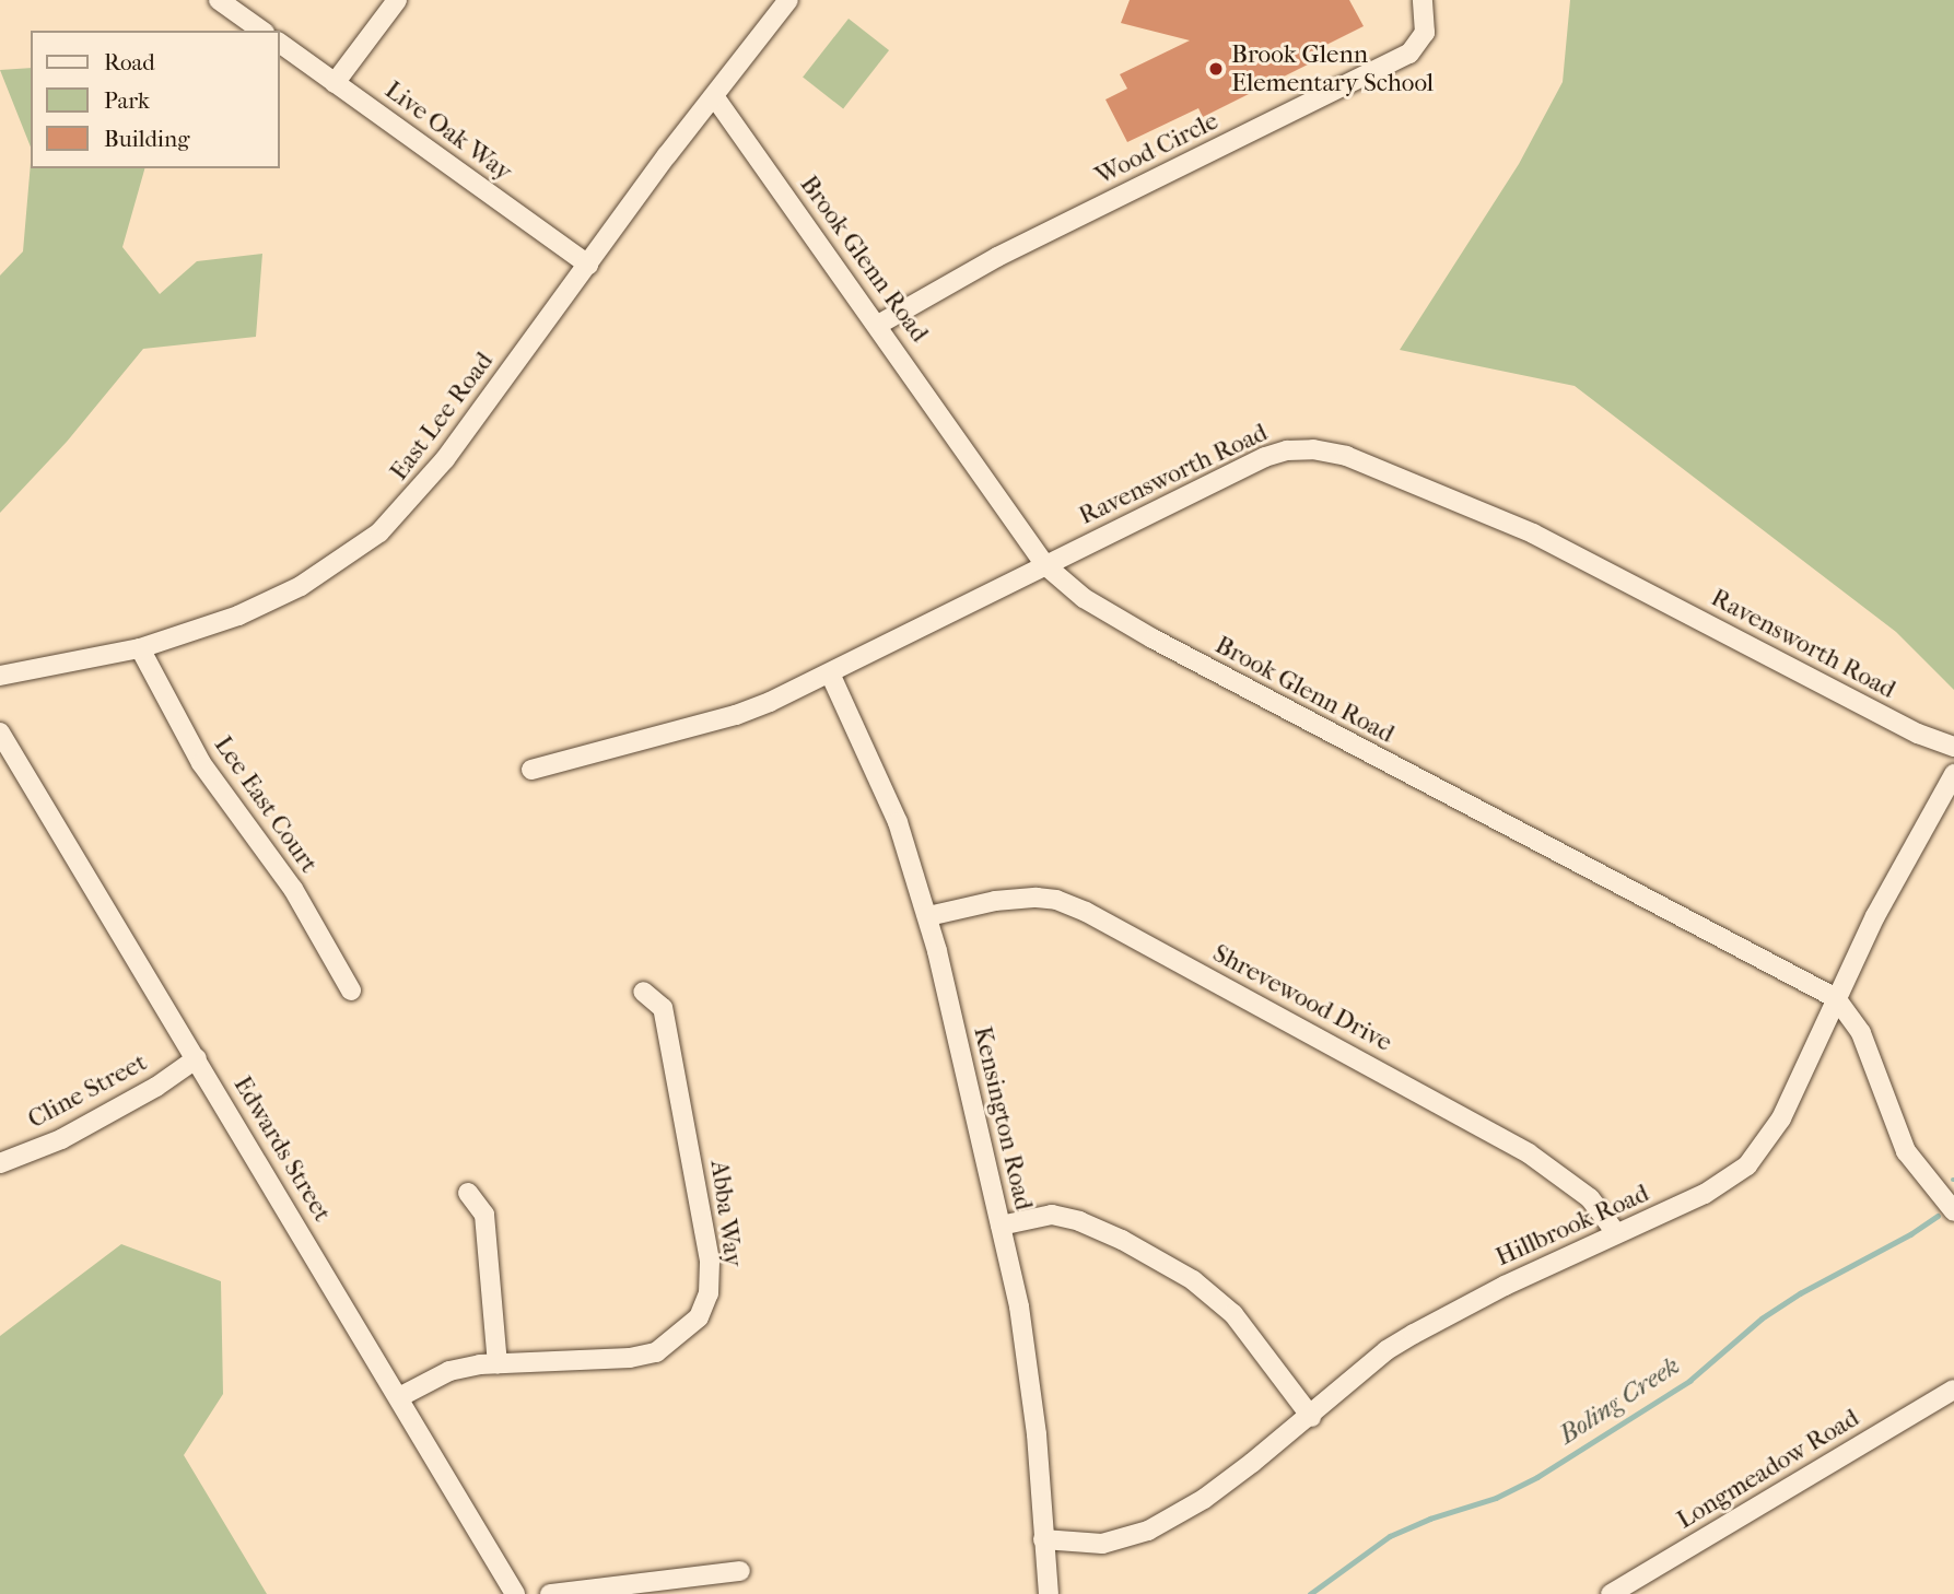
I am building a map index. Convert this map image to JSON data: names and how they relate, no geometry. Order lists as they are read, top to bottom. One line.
{"streets":{"street":["Live Oak Way","Wood Circle","Brook Glenn Road","East Lee Road","Ravensworth Road","Lee East Court","Shrevewood Drive","Cline Street","Kensington Road","Edwards Street","Abba Way","Hillbrook Road","Longmeadow Road"]},"crossings":[["Live Oak Way","East Lee Road"],["Wood Circle","Brook Glenn Road"],["Brook Glenn Road","East Lee Road"],["Brook Glenn Road","Ravensworth Road"],["Brook Glenn Road","Hillbrook Road"],["East Lee Road","Lee East Court"],["Ravensworth Road","Kensington Road"],["Shrevewood Drive","Kensington Road"],["Shrevewood Drive","Hillbrook Road"],["Cline Street","Edwards Street"],["Kensington Road","Hillbrook Road"],["Edwards Street","Abba Way"]],"water":["Boling Creek"],"places":["Brook Glenn Elementary School"],"legend":["Road","Park","Building"]}
